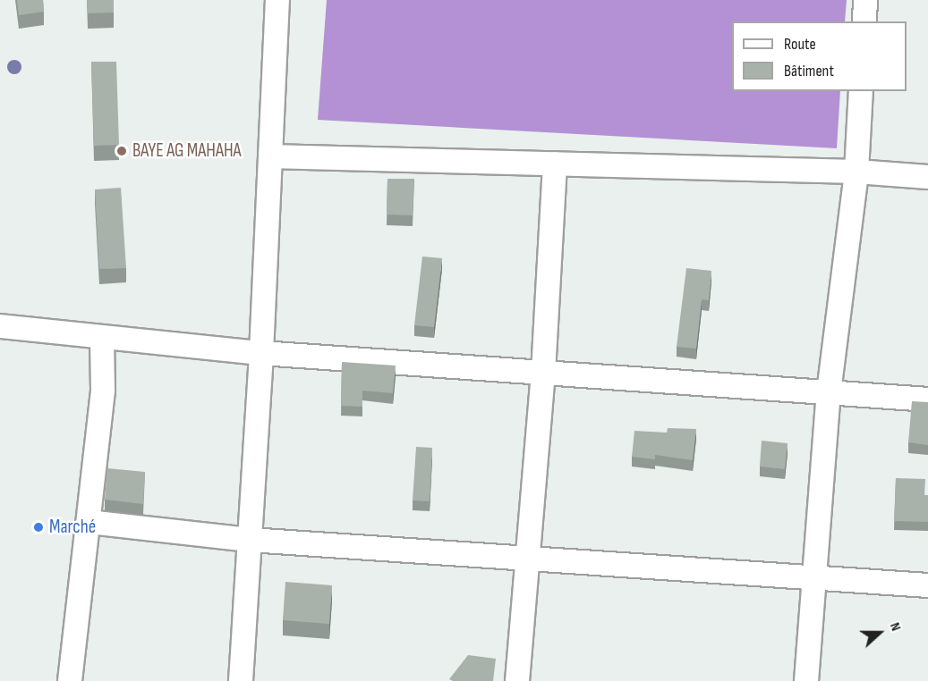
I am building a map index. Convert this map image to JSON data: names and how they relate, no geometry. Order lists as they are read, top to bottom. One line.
{"places":["BAYE AG MAHAHA","Marché"],"legend":["Route","Bâtiment"],"north":"right"}
